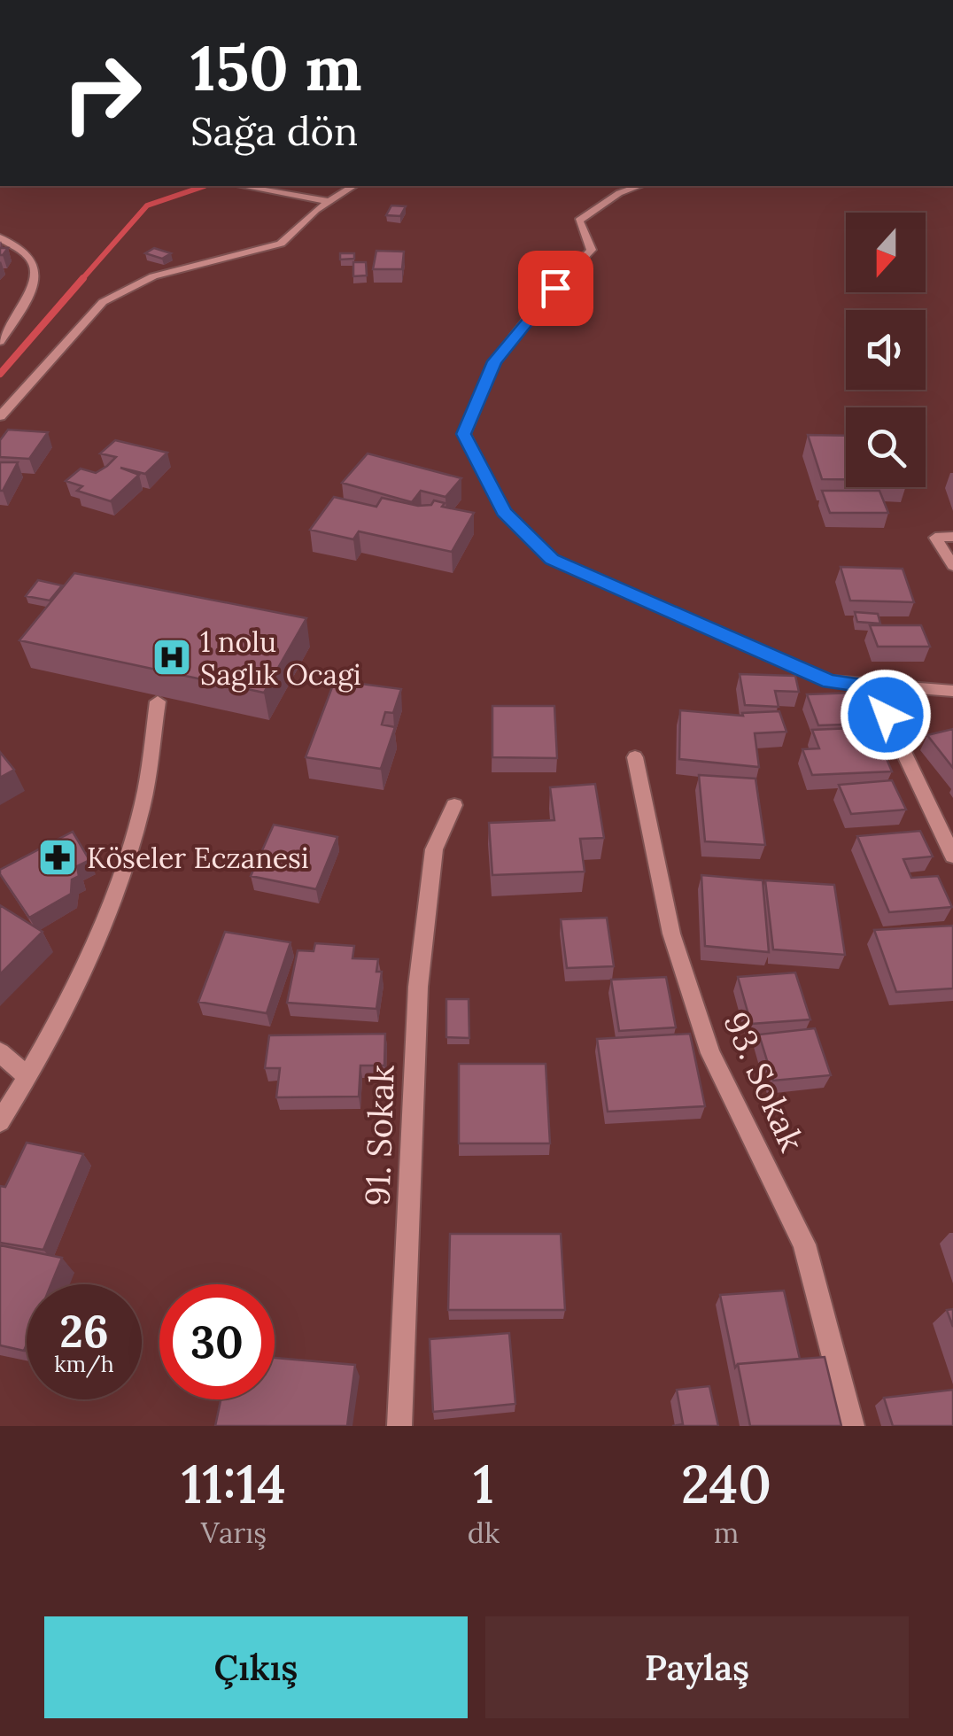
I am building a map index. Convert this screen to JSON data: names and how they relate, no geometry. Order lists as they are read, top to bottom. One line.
{"streets":{"street":["93. Sokak","91. Sokak"]},"places":{"hospital":["1 nolu Saglık Ocagi"],"pharmacy":["Köseler Eczanesi"]},"north":"bottom","page":{"turn":["150 m","Sağa dön"],"speed":"26 km/h","limit":"30","eta":["11:14","Varış","1","dk","240","m"],"buttons":["Çıkış","Paylaş"]}}
